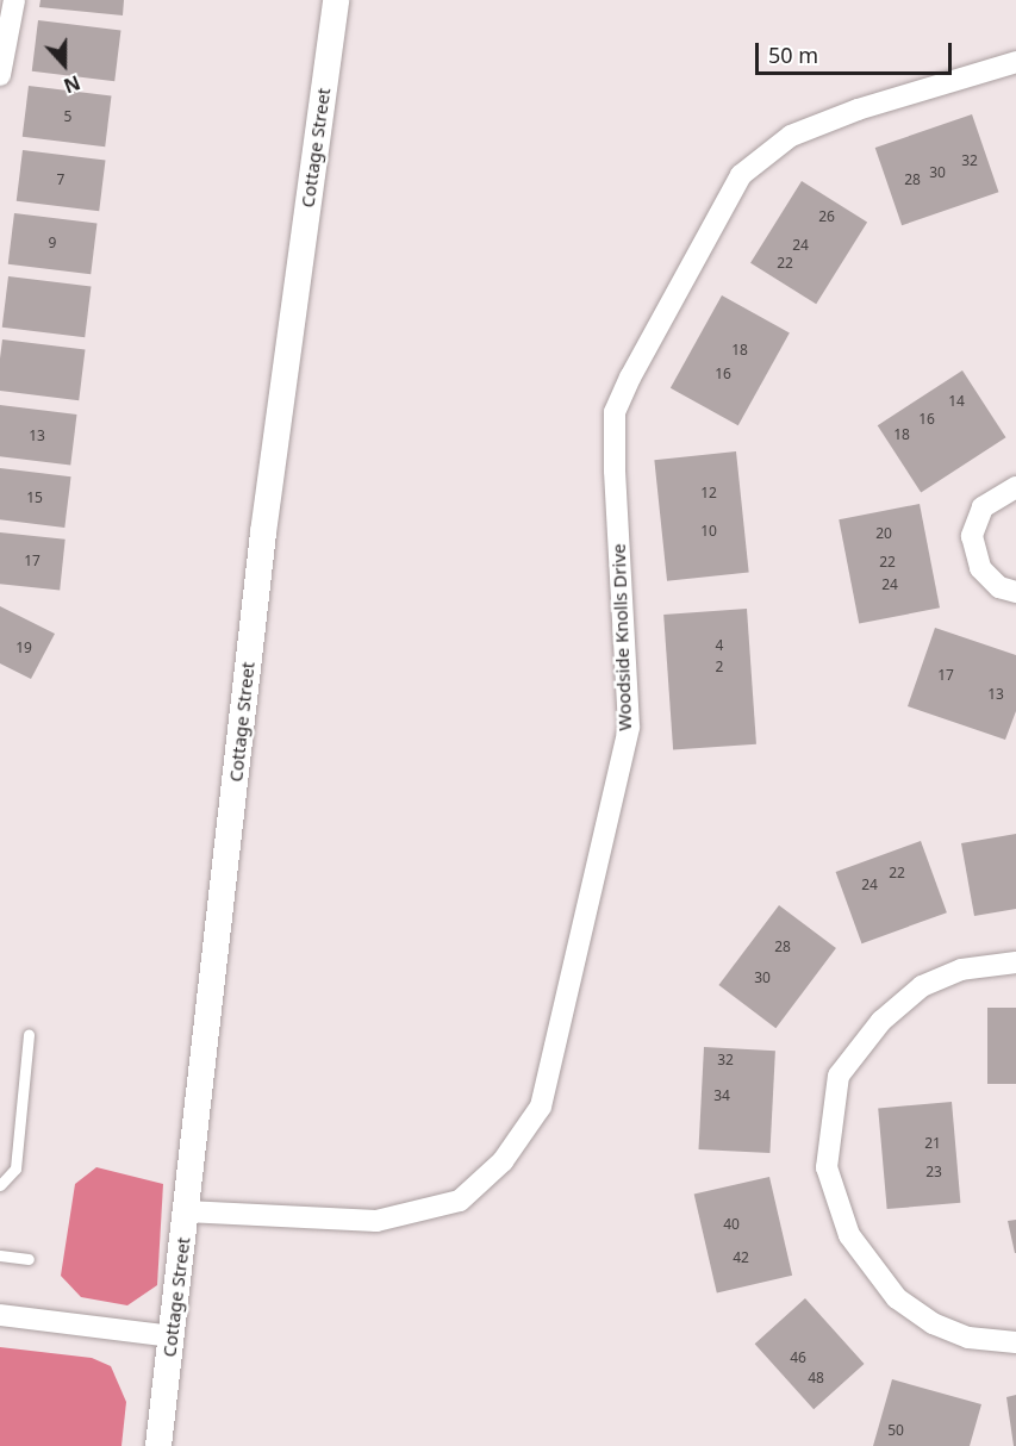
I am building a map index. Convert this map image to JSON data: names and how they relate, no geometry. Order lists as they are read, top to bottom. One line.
{"streets":{"street":["Cottage Street","Woodside Knolls Drive"]},"crossings":[["Cottage Street","Woodside Knolls Drive"]],"house_numbers":["5","32","30","7","28","26","9","24","22","18","16","14","16","18","13","12","15","10","20","17","22","24","4","19","2","17","13","22","24","28","30","32","34","21","23","40","42","46","48","50"],"scale_bar":"50 m","north":"bottom"}
